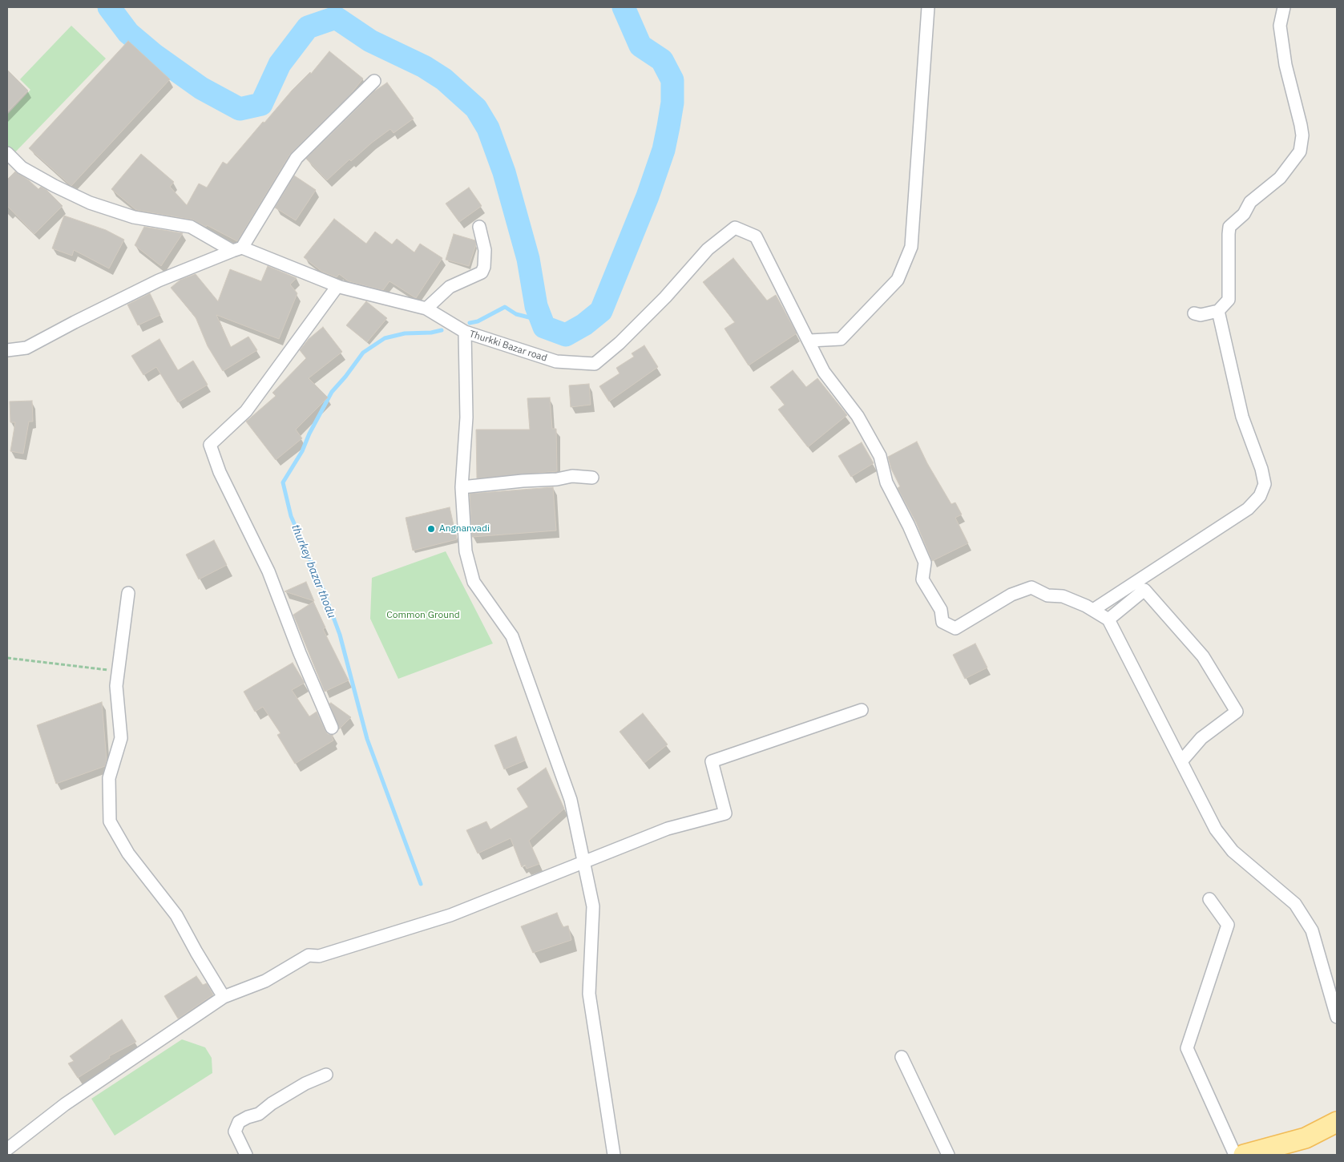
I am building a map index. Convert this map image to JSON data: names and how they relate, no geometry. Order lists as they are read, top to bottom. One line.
{"streets":{"street":["Thurkki Bazar road"]},"water":["thurkey bazar thodu"],"parks":["Common Ground"],"places":["Angnanvadi"]}
